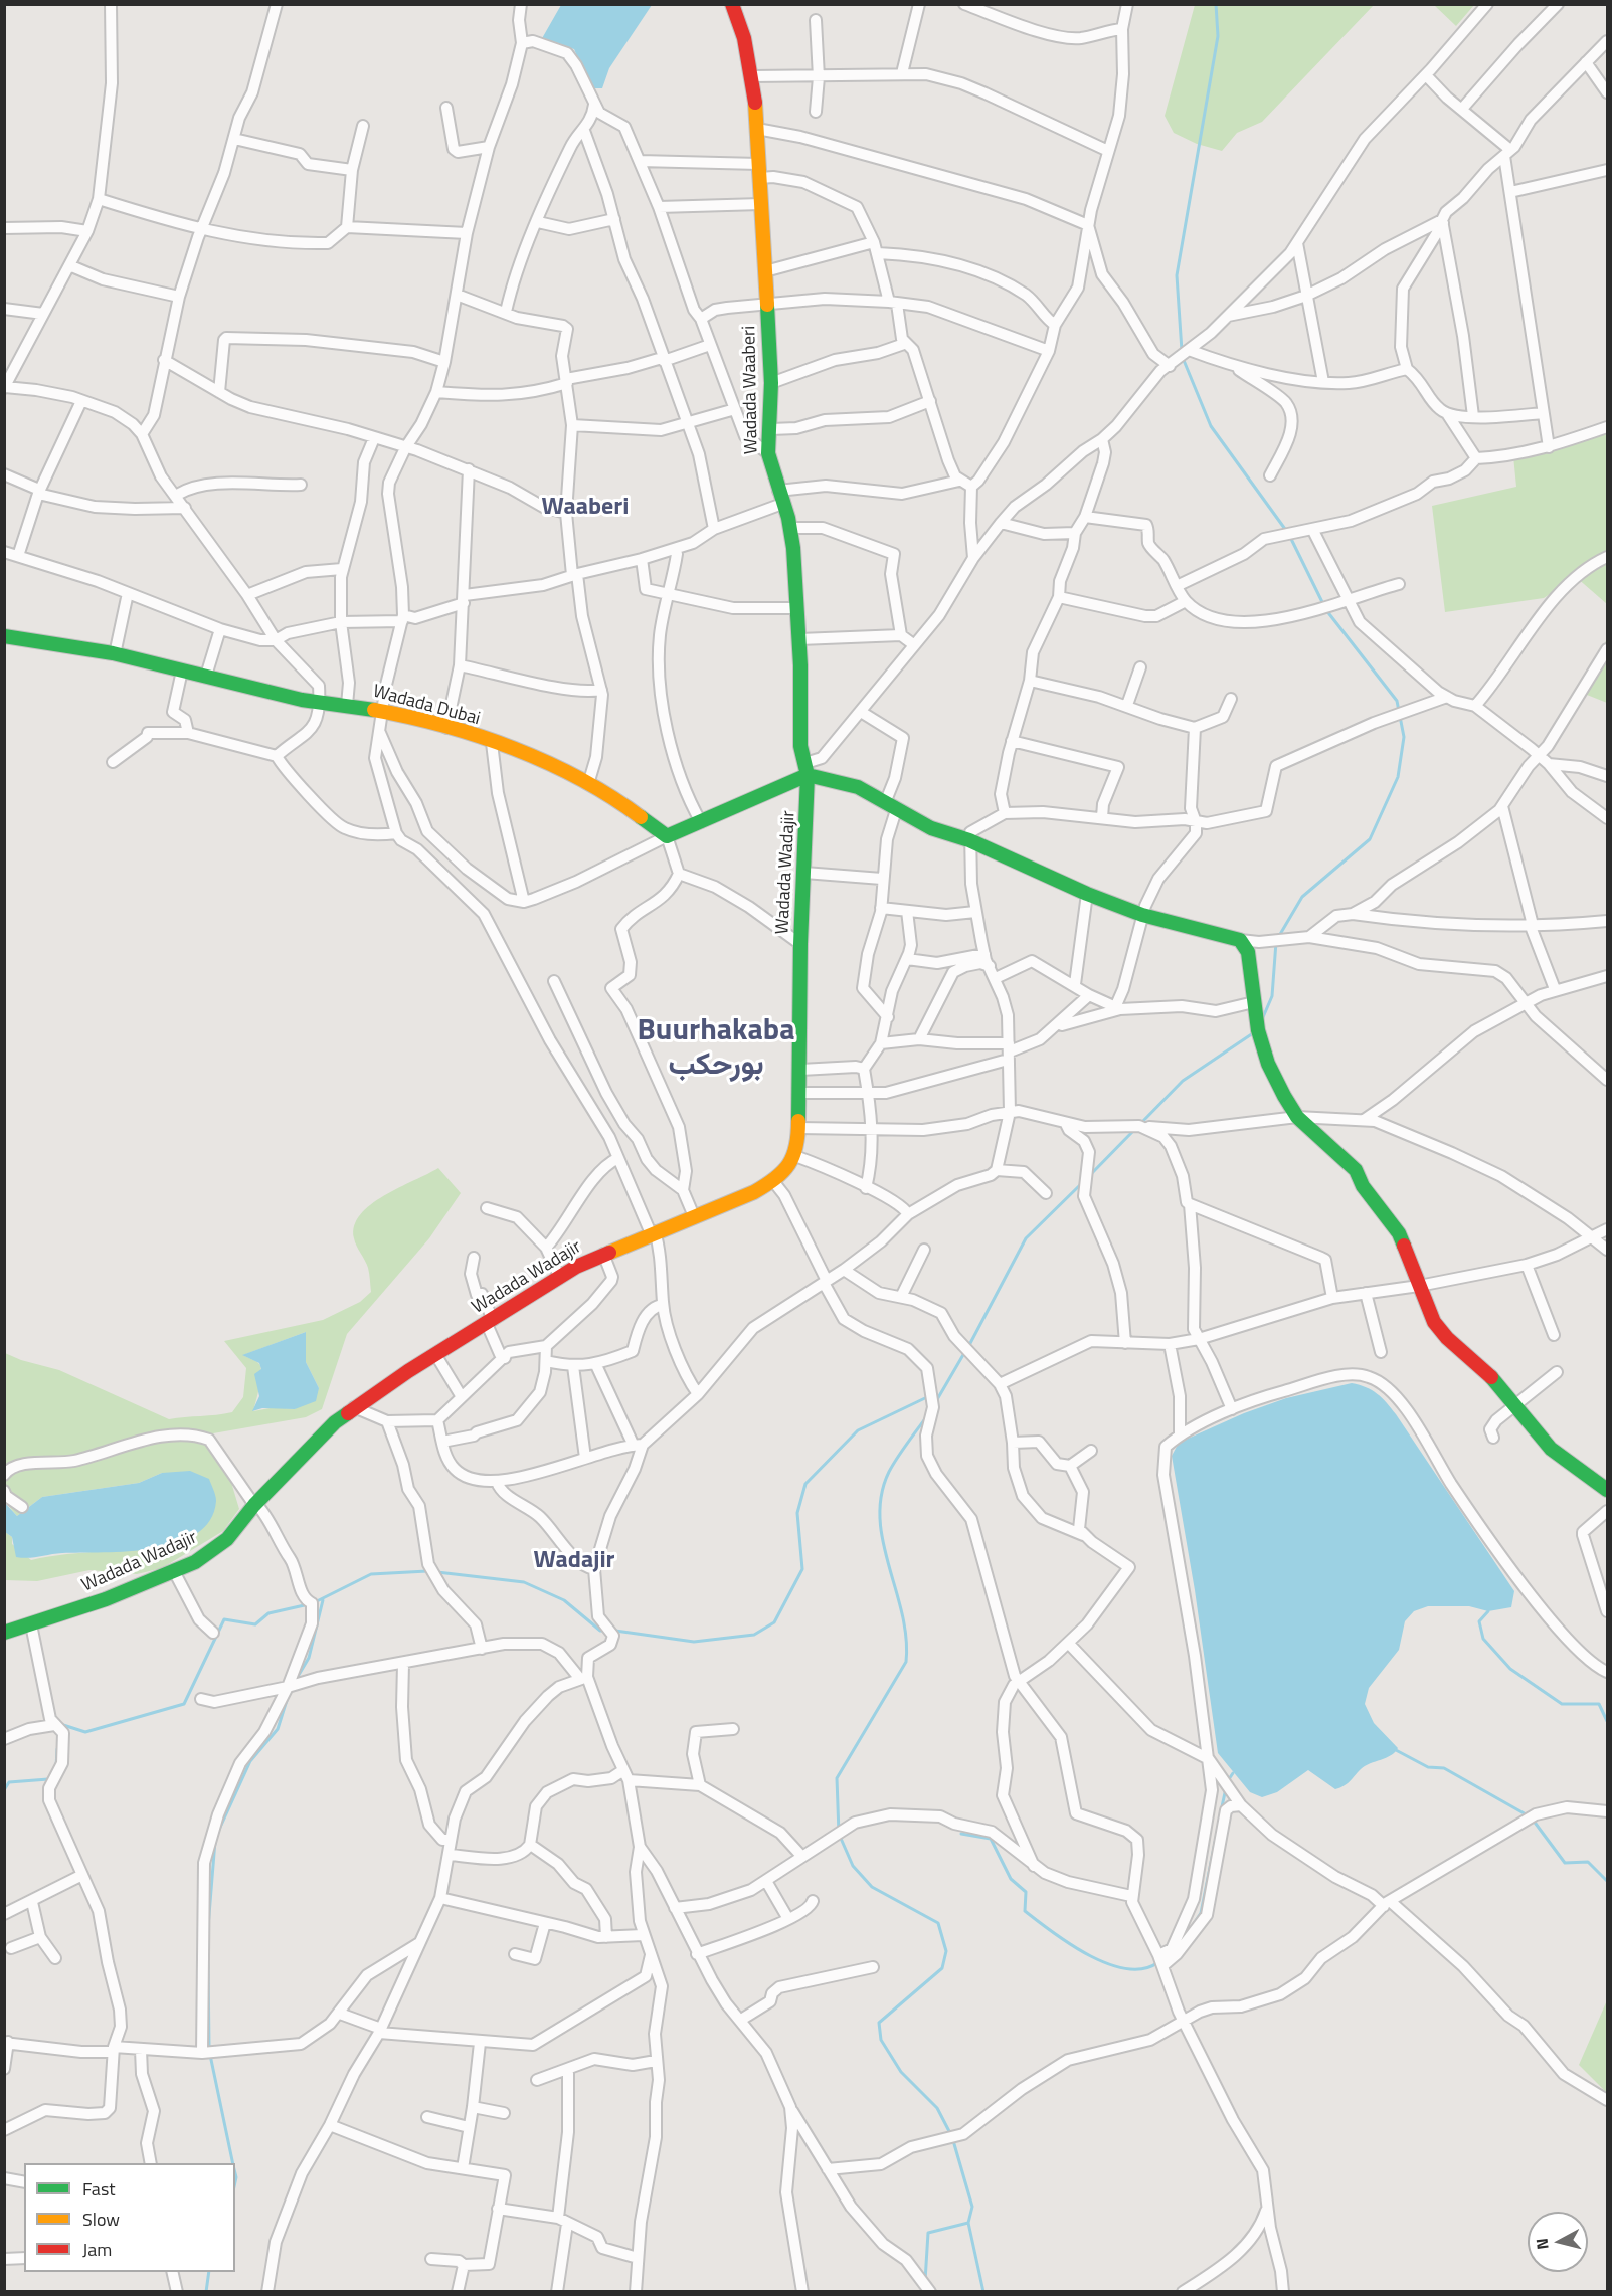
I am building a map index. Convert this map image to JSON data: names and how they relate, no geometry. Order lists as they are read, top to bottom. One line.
{"streets":{"street":["Wadada Waaberi","Wadada Dubai","Wadada Wadajir"]},"crossings":[["Wadada Waaberi","Wadada Wadajir"]],"districts":["Waaberi","Buurhakaba بورحكب","Wadajir"],"legend":["Fast","Slow","Jam"],"north":"left"}
